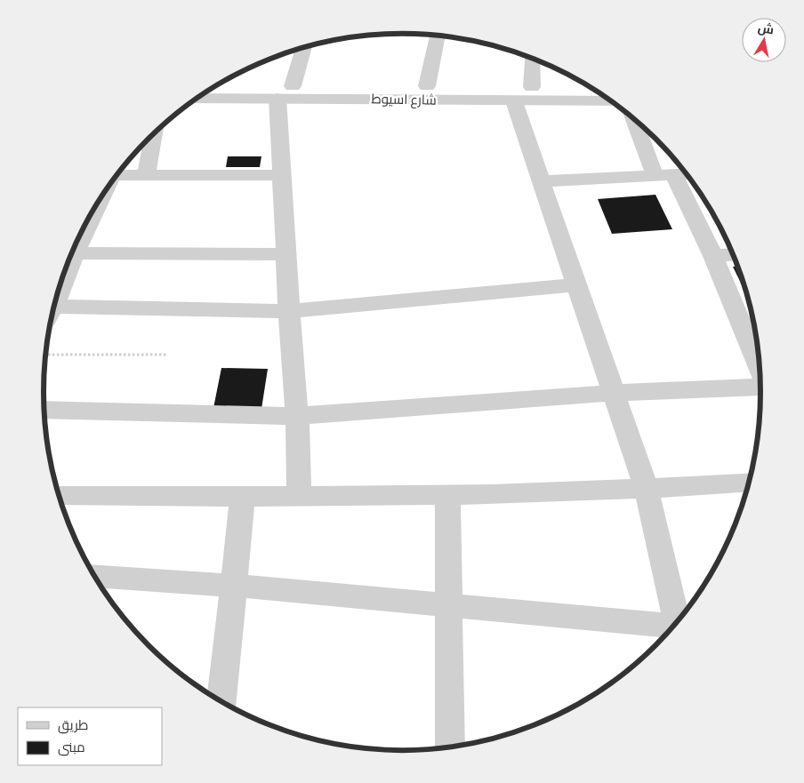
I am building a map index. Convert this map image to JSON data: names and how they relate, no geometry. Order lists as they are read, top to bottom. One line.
{"streets":{"street":["شارع اسيوط"]},"legend":["طريق","مبنى"],"north":"top"}
